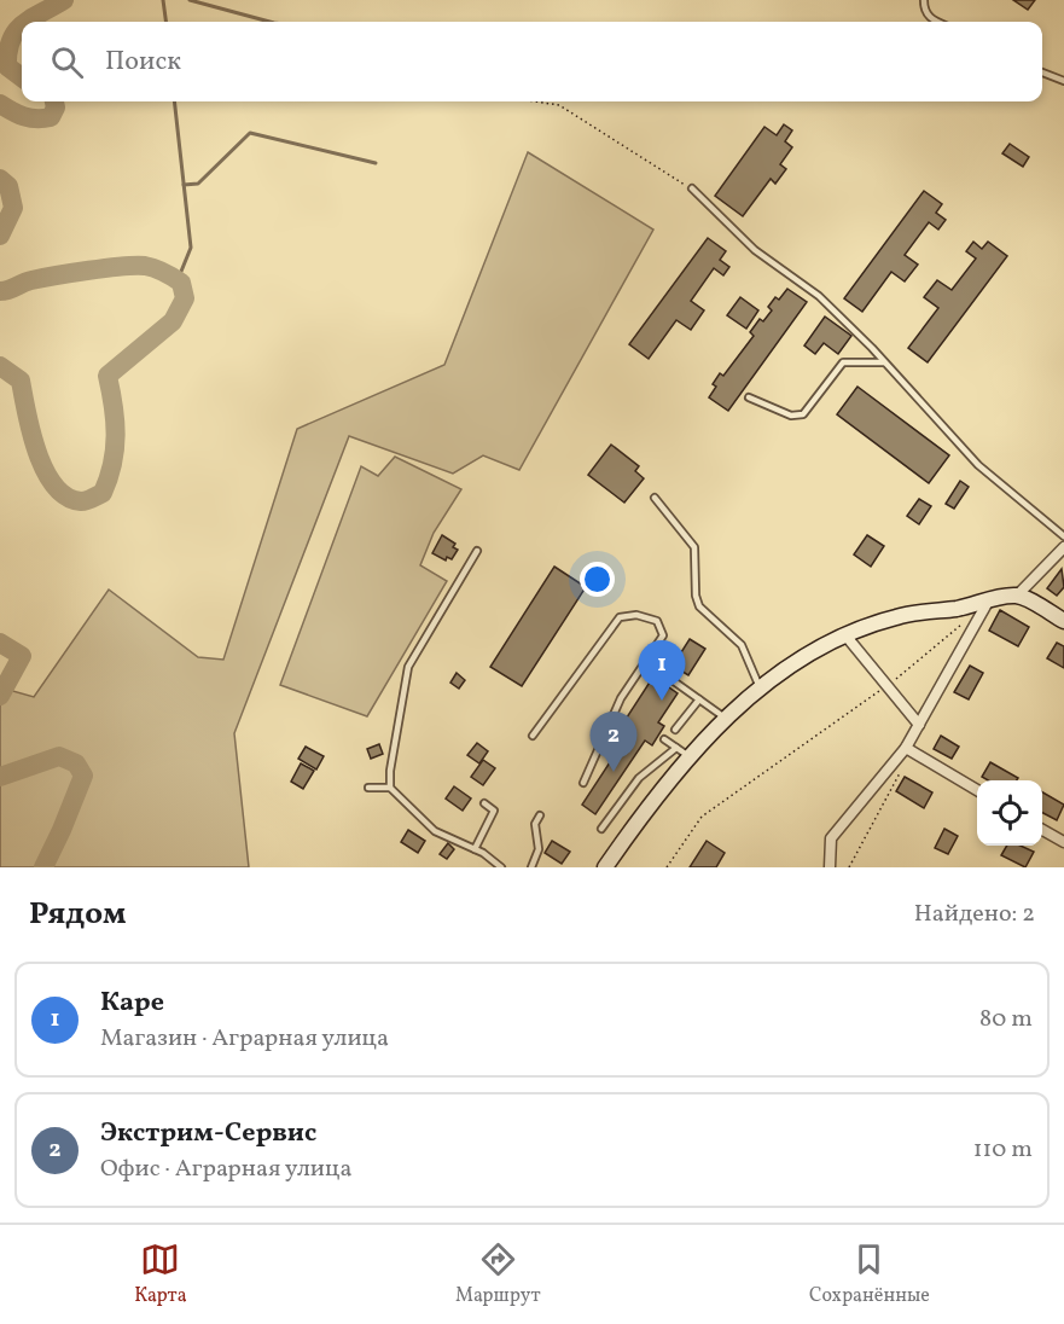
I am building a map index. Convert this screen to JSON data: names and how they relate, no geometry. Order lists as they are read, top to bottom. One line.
{"page":{"search":"Поиск","pins":["1","2"],"heading":["Рядом","Найдено: 2"],"list":[{"mark":"1","name":"Каре","note":"Магазин · Аграрная улица","value":"80 m"},{"mark":"2","name":"Экстрим-Сервис","note":"Офис · Аграрная улица","value":"110 m"}],"nav":["Карта","Маршрут","Сохранённые"]}}
